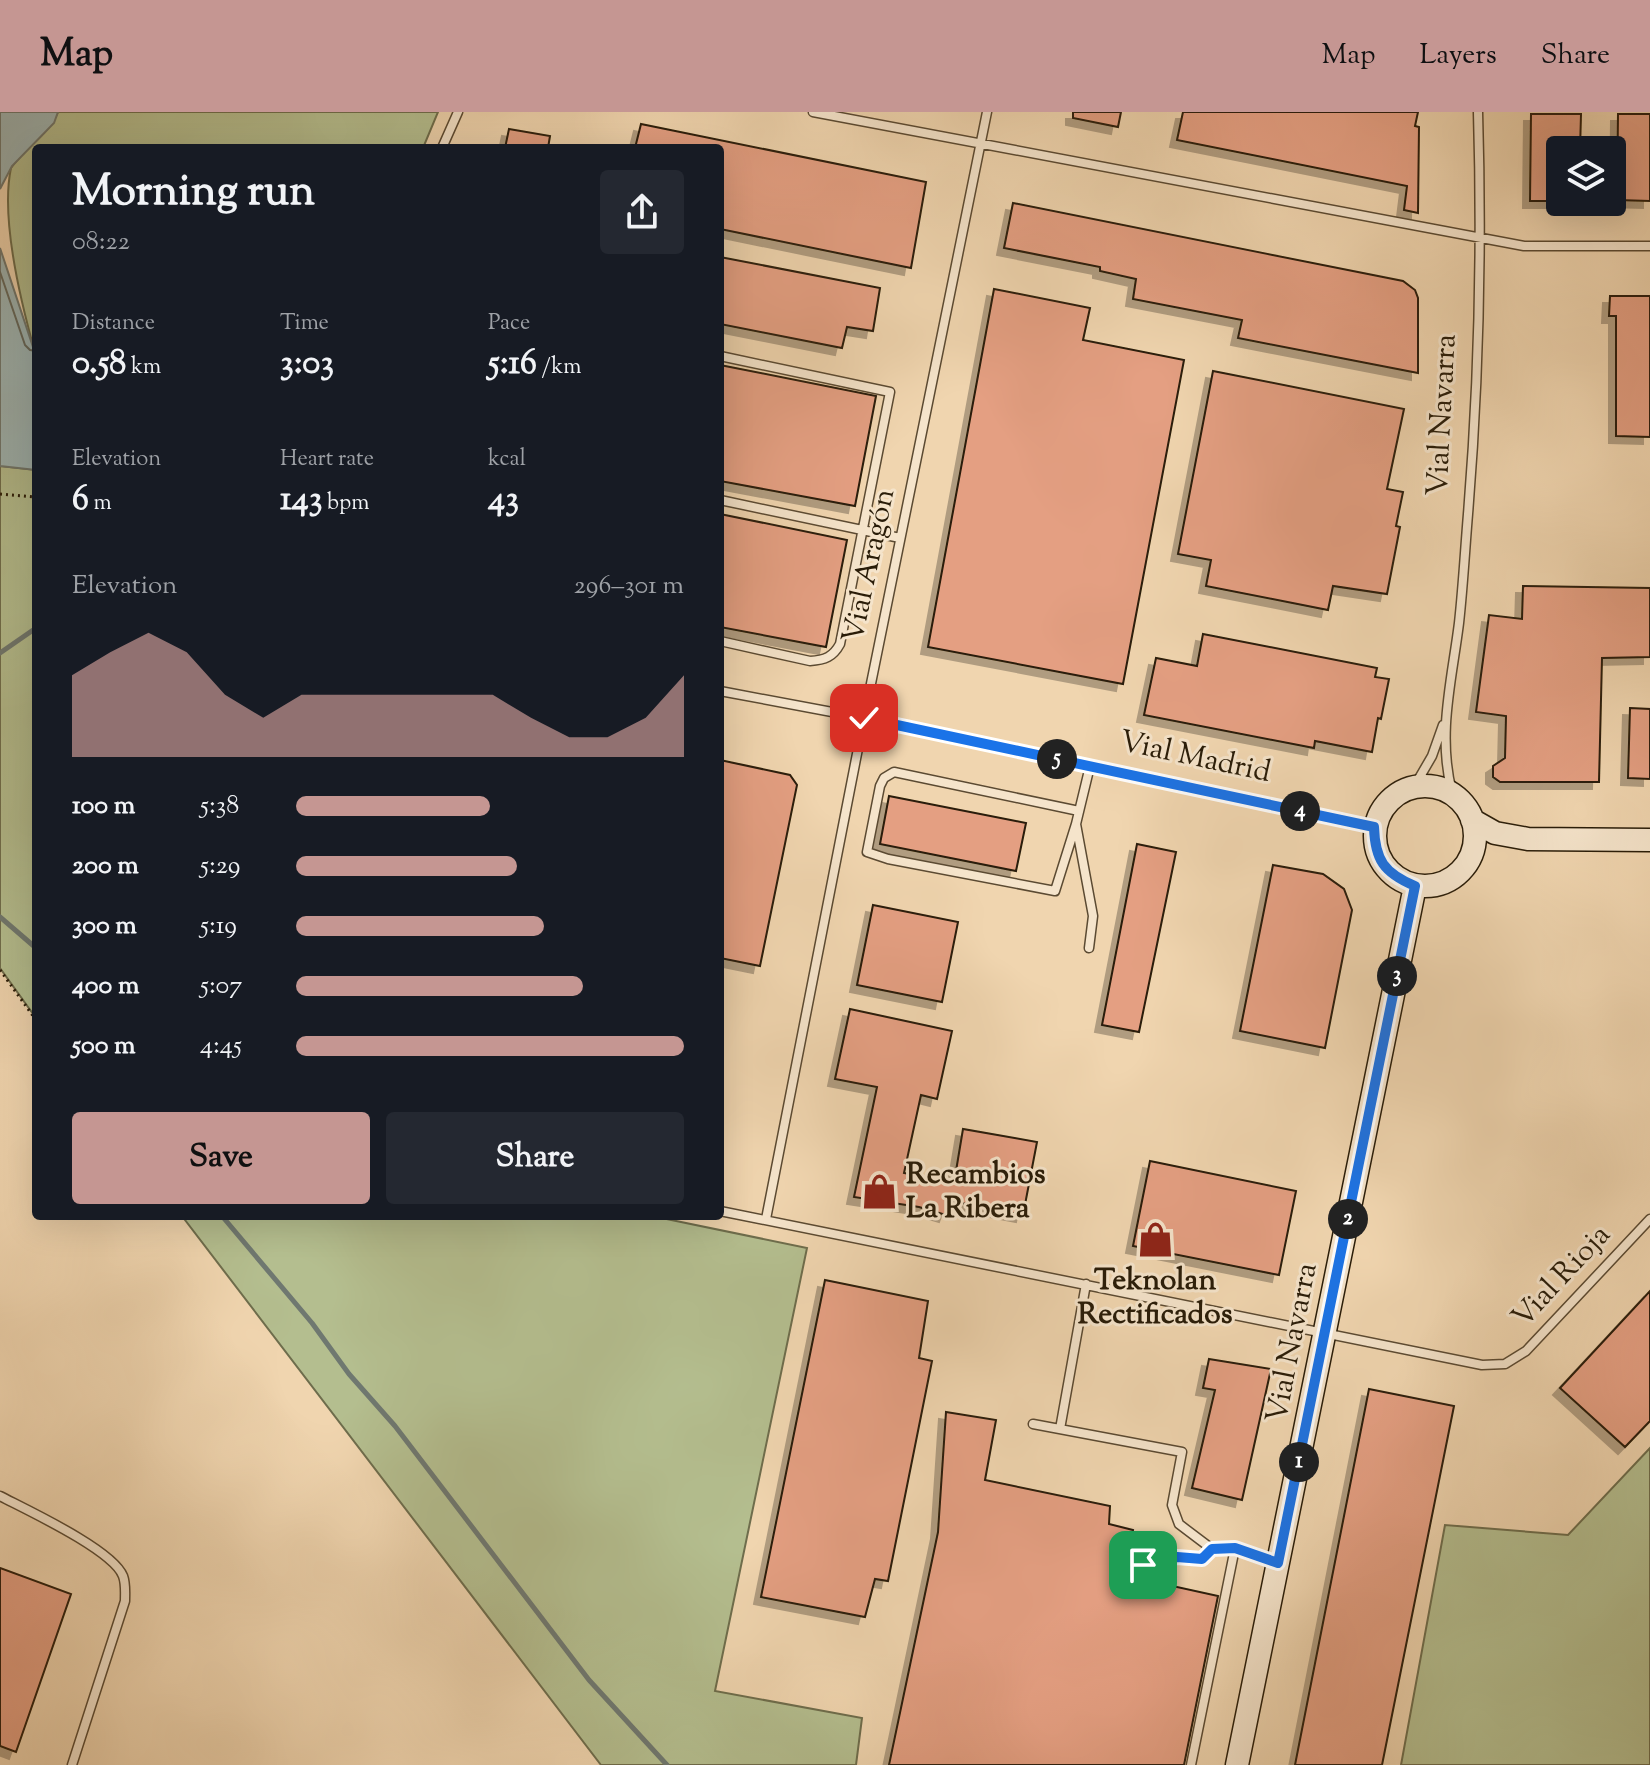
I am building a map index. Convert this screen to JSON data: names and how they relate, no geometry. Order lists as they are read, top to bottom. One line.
{"streets":{"street":["Vial Navarra"],"lane":["Vial Aragón","Vial Madrid","Vial Rioja"]},"crossings":[["Vial Navarra","Vial Madrid"],["Vial Navarra","Vial Rioja"],["Vial Aragón","Vial Madrid"]],"places":{"shop":["Recambios La Ribera","Teknolan Rectificados"]},"page":{"header":"Map","nav":["Map","Layers","Share"],"heading":["Morning run","08:22"],"stats":[["Distance","0.58 km"],["Time","3:03"],["Pace","5:16 /km"],["Elevation","6 m"],["Heart rate","143 bpm"],["kcal","43"]],"chart":["Elevation","296–301 m"],"pins":["5","4","3","2","1"],"list":[{"name":"100 m","note":"5:38"},{"name":"200 m","note":"5:29"},{"name":"300 m","note":"5:19"},{"name":"400 m","note":"5:07"},{"name":"500 m","note":"4:45"}],"buttons":["Save","Share"]}}
